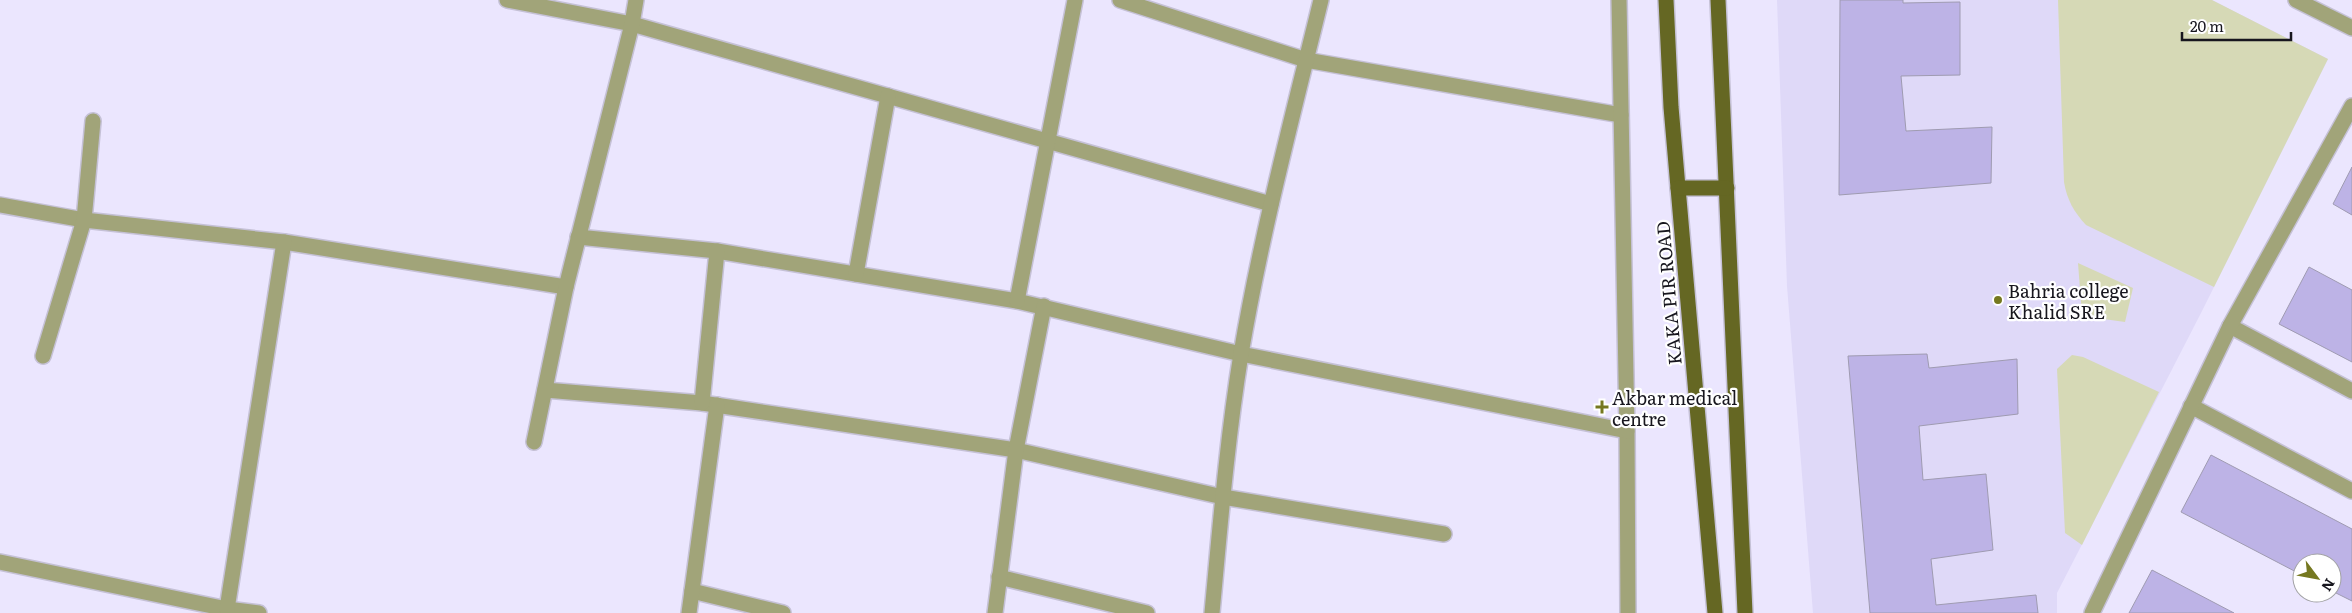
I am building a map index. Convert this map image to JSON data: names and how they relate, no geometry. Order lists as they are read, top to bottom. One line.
{"streets":{"main road":["KAKA PIR ROAD"]},"places":{"other":["Bahria college Khalid SRE"],"health":["Akbar medical centre"]},"scale_bar":"20 m","north":"bottom right"}
